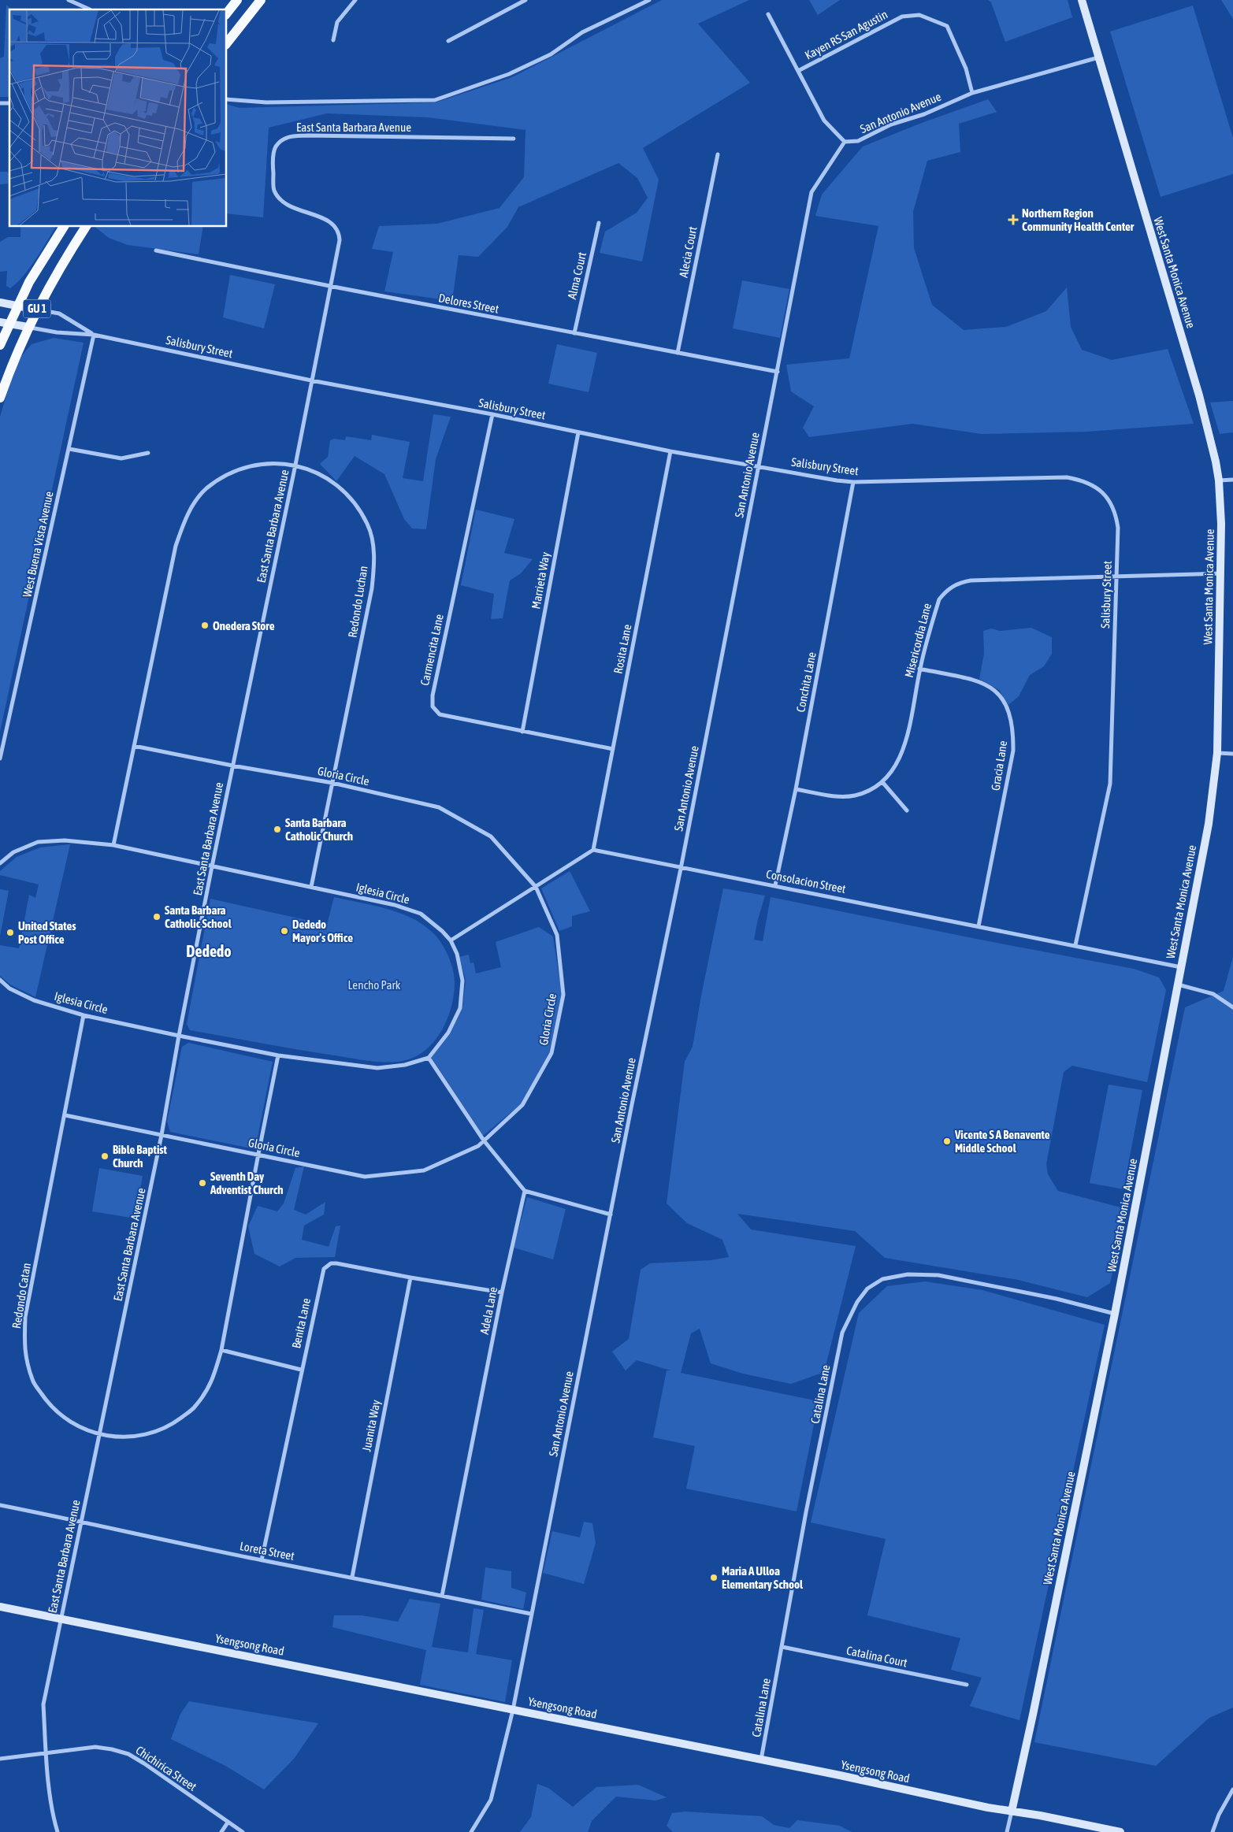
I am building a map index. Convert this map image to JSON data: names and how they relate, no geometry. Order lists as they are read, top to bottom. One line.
{"streets":{"main road":["West Santa Monica Avenue","GU 1","Ysengsong Road"],"street":["Kayen RS San Agustin","San Antonio Avenue","East Santa Barbara Avenue","Alecia Court","Alma Court","Delores Street","Salisbury Street","West Buena Vista Avenue","Marrieta Way","Redondo Luchan","Misericordia Lane","Rosita Lane","Carmencita Lane","Conchita Lane","Gracia Lane","Gloria Circle","Consolacion Street","Iglesia Circle","Redondo Catan","Adela Lane","Benita Lane","Catalina Lane","Juanita Way","Loreta Street","Catalina Court","Chichirica Street"]},"crossings":[["Kayen RS San Agustin","San Antonio Avenue"],["San Antonio Avenue","West Santa Monica Avenue"],["San Antonio Avenue","Delores Street"],["San Antonio Avenue","Salisbury Street"],["San Antonio Avenue","Consolacion Street"],["San Antonio Avenue","Loreta Street"],["San Antonio Avenue","Ysengsong Road"],["East Santa Barbara Avenue","Delores Street"],["East Santa Barbara Avenue","Salisbury Street"],["East Santa Barbara Avenue","Redondo Luchan"],["East Santa Barbara Avenue","Gloria Circle"],["East Santa Barbara Avenue","Iglesia Circle"],["East Santa Barbara Avenue","Redondo Catan"],["East Santa Barbara Avenue","Loreta Street"],["East Santa Barbara Avenue","Ysengsong Road"],["East Santa Barbara Avenue","Chichirica Street"],["Alecia Court","Delores Street"],["West Santa Monica Avenue","Misericordia Lane"],["West Santa Monica Avenue","Consolacion Street"],["West Santa Monica Avenue","Catalina Lane"],["West Santa Monica Avenue","Ysengsong Road"],["Alma Court","Delores Street"],["GU 1","Salisbury Street"],["Salisbury Street","West Buena Vista Avenue"],["Salisbury Street","Marrieta Way"],["Salisbury Street","Misericordia Lane"],["Salisbury Street","Rosita Lane"],["Salisbury Street","Carmencita Lane"],["Salisbury Street","Conchita Lane"],["Salisbury Street","Consolacion Street"],["Marrieta Way","Carmencita Lane"],["Redondo Luchan","Gloria Circle"],["Redondo Luchan","Iglesia Circle"],["Misericordia Lane","Conchita Lane"],["Misericordia Lane","Gracia Lane"],["Rosita Lane","Carmencita Lane"],["Rosita Lane","Consolacion Street"],["Conchita Lane","Consolacion Street"],["Gracia Lane","Consolacion Street"],["Gloria Circle","Redondo Catan"],["Iglesia Circle","Redondo Catan"],["Adela Lane","Benita Lane"],["Adela Lane","Loreta Street"],["Benita Lane","Juanita Way"],["Benita Lane","Loreta Street"],["Catalina Lane","Ysengsong Road"],["Catalina Lane","Catalina Court"],["Juanita Way","Loreta Street"]],"districts":["Dededo"],"parks":["Lencho Park"],"places":{"health":["Northern Region Community Health Center"],"other":["Onedera Store","Santa Barbara Catholic Church","Santa Barbara Catholic School","Dededo Mayor's Office","United States Post Office","Vicente S A Benavente Middle School","Bible Baptist Church","Seventh Day Adventist Church","Maria A Ulloa Elementary School"]}}
